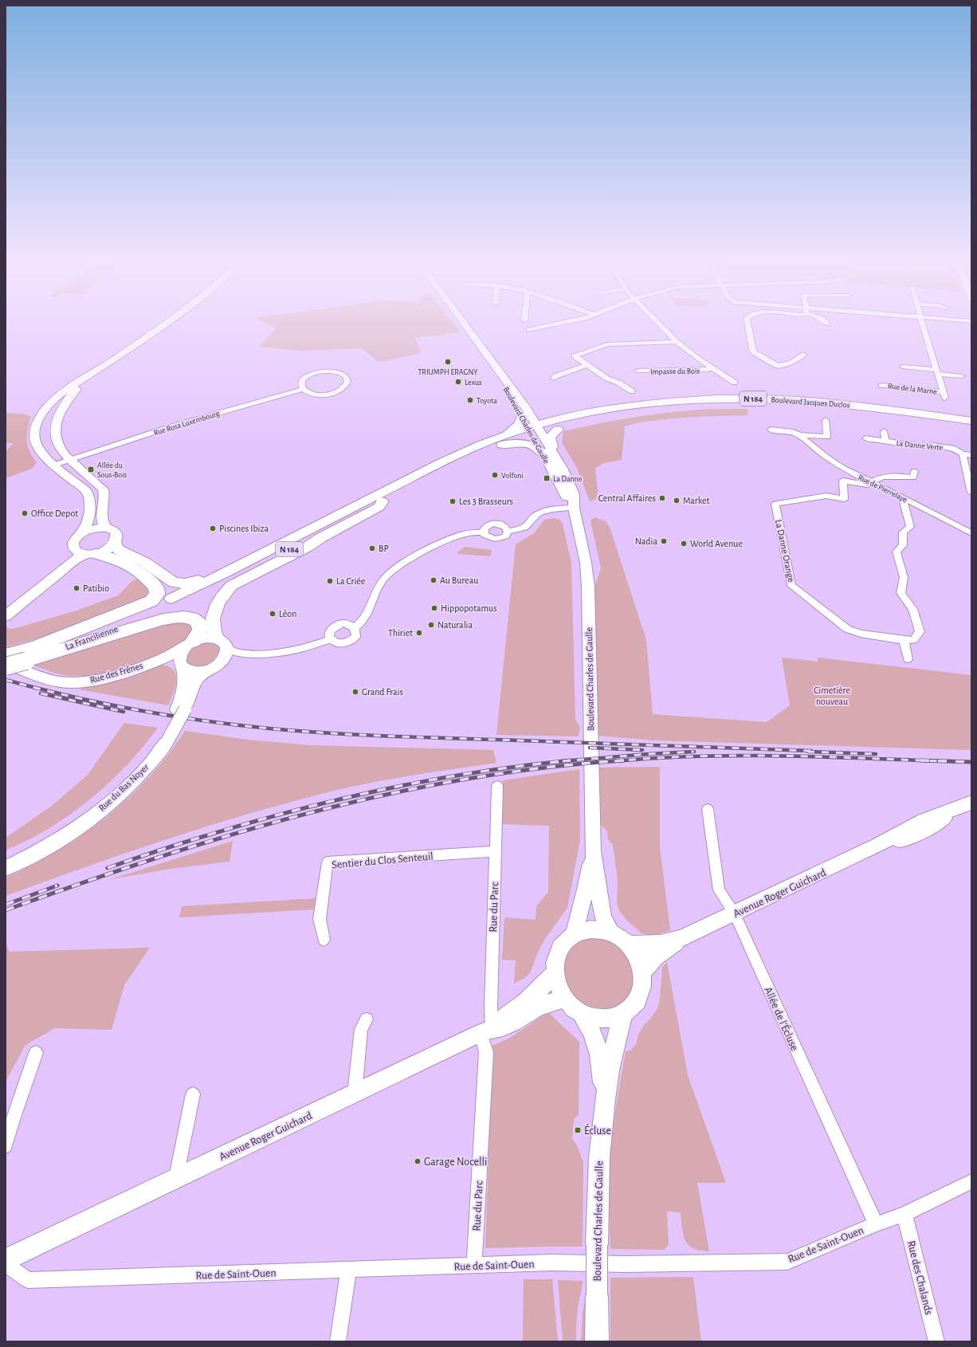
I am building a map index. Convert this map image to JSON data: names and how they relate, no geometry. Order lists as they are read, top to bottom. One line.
{"streets":{"highway":["N 184","La Francilienne"],"main road":["Boulevard Jacques Duclos"],"street":["Impasse du Bois","Rue de la Marne","Rue Rosa Luxembourg","Boulevard Charles de Gaulle","La Danne Verte","Rue de Pierrelaye","La Danne Orange","Rue des Frênes","Rue du Bas Noyer","Sentier du Clos Senteuil","Avenue Roger Guichard","Rue du Parc","Allée de l'Écluse","Rue de Saint-Ouen","Rue des Chalands"]},"crossings":[["N 184","Boulevard Jacques Duclos"],["N 184","Boulevard Charles de Gaulle"],["N 184","La Francilienne"],["Boulevard Jacques Duclos","Boulevard Charles de Gaulle"],["Boulevard Charles de Gaulle","Avenue Roger Guichard"],["Rue de Pierrelaye","La Danne Orange"],["La Francilienne","Rue des Frênes"],["Rue des Frênes","Rue du Bas Noyer"],["Sentier du Clos Senteuil","Rue du Parc"],["Avenue Roger Guichard","Rue du Parc"],["Avenue Roger Guichard","Allée de l'Écluse"],["Rue du Parc","Rue de Saint-Ouen"],["Allée de l'Écluse","Rue de Saint-Ouen"],["Rue de Saint-Ouen","Rue des Chalands"]],"parks":["Cimetière nouveau"],"places":{"other":["TRIUMPH ERAGNY","Lexus","Toyota","Volfoni","Central Affaires","Market","Les 3 Brasseurs","Office Depot","Piscines Ibiza","Nadia","World Avenue","BP","Au Bureau","La Criée","Patibio","Hippopotamus","Léon","Naturalia","Thiriet","Grand Frais","Garage Nocelli"],"transit":["Allée du Sous-Bois","La Danne","Écluse"]}}
